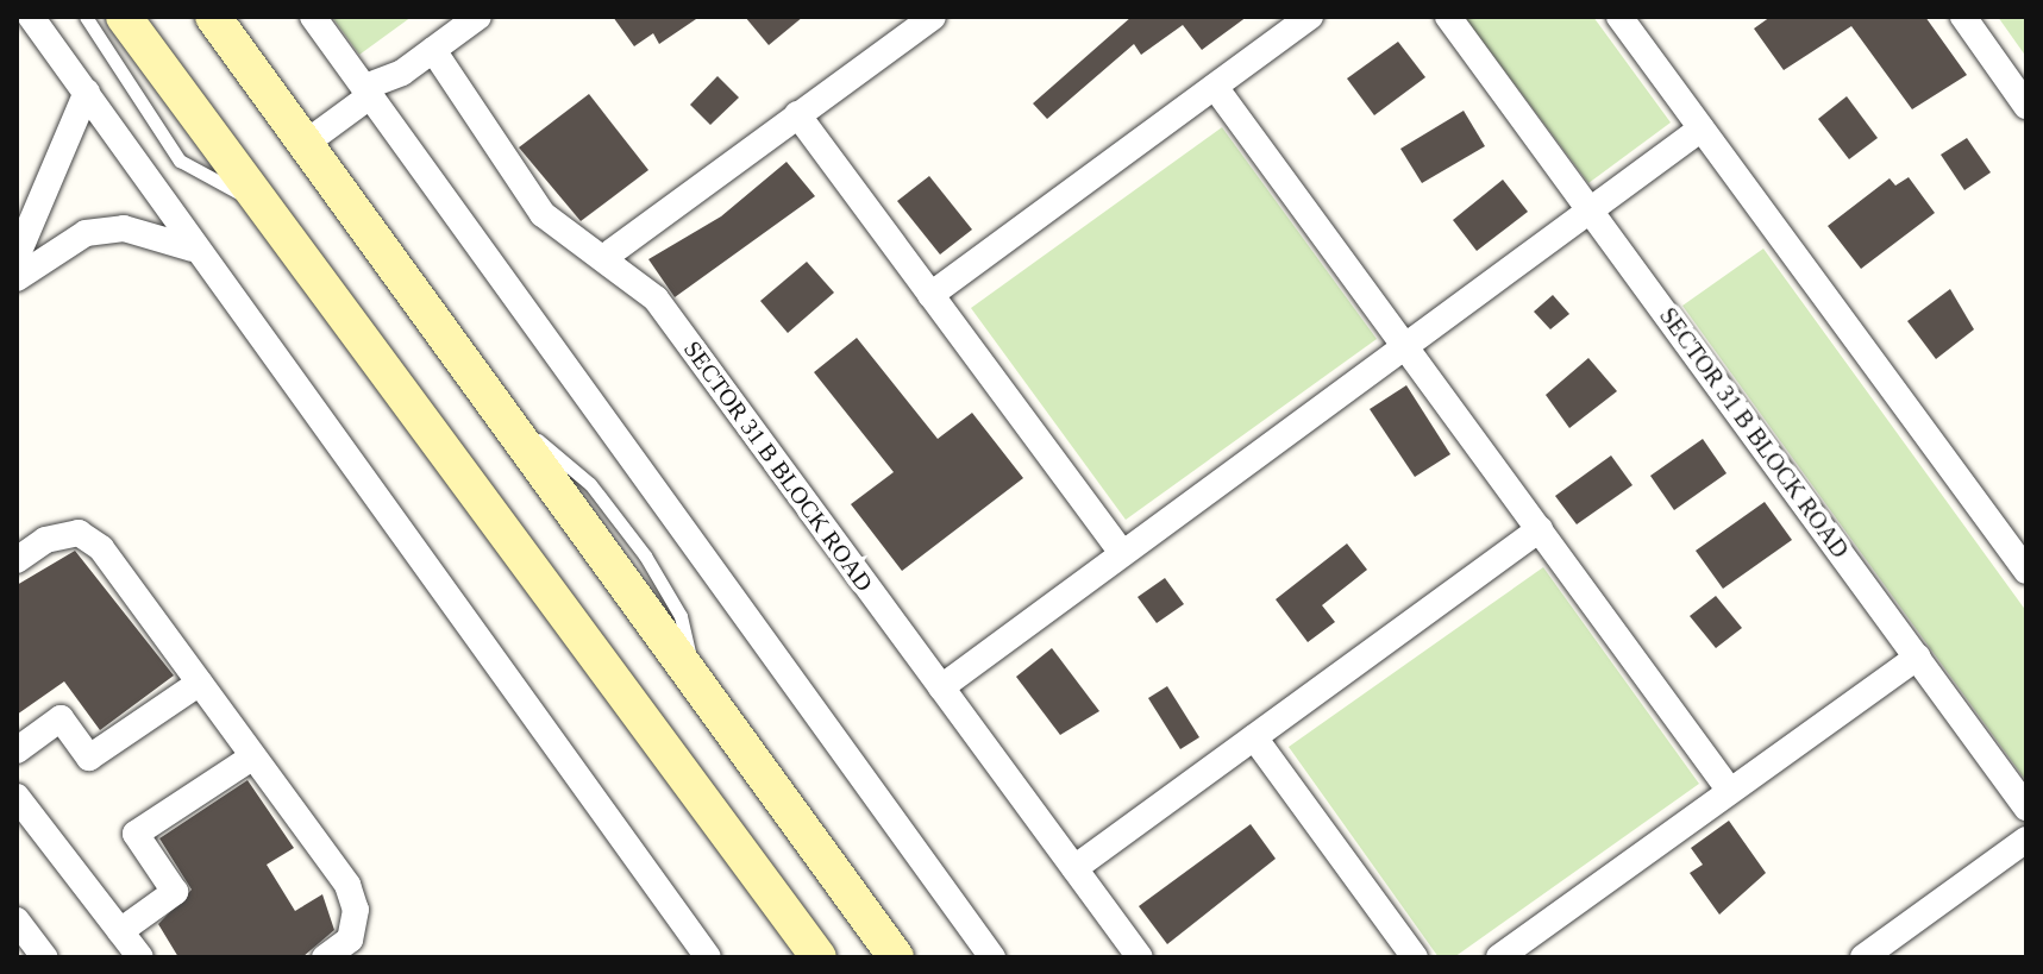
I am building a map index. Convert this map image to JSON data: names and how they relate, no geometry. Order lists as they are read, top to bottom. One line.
{"streets":{"street":["SECTOR 31 B BLOCK ROAD"]}}
